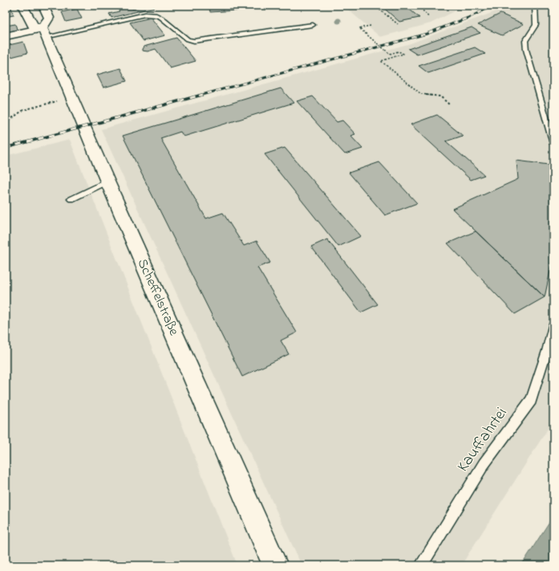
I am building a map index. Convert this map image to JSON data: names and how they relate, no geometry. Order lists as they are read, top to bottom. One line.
{"streets":{"main road":["Scheffelstraße"],"lane":["Kauffahrtei"]}}
